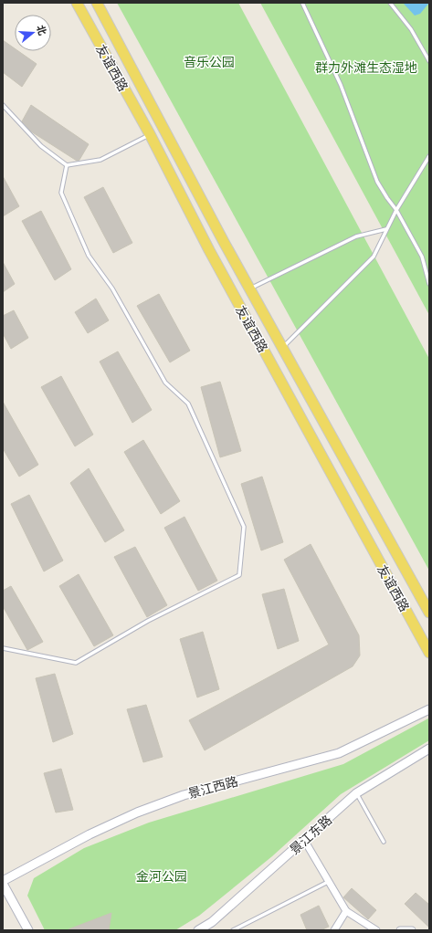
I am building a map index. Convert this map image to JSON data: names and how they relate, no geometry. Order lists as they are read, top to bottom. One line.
{"streets":{"main road":["友谊西路","景江西路","景江东路"]},"parks":["音乐公园","群力外滩生态湿地","金河公园"],"north":"right"}
